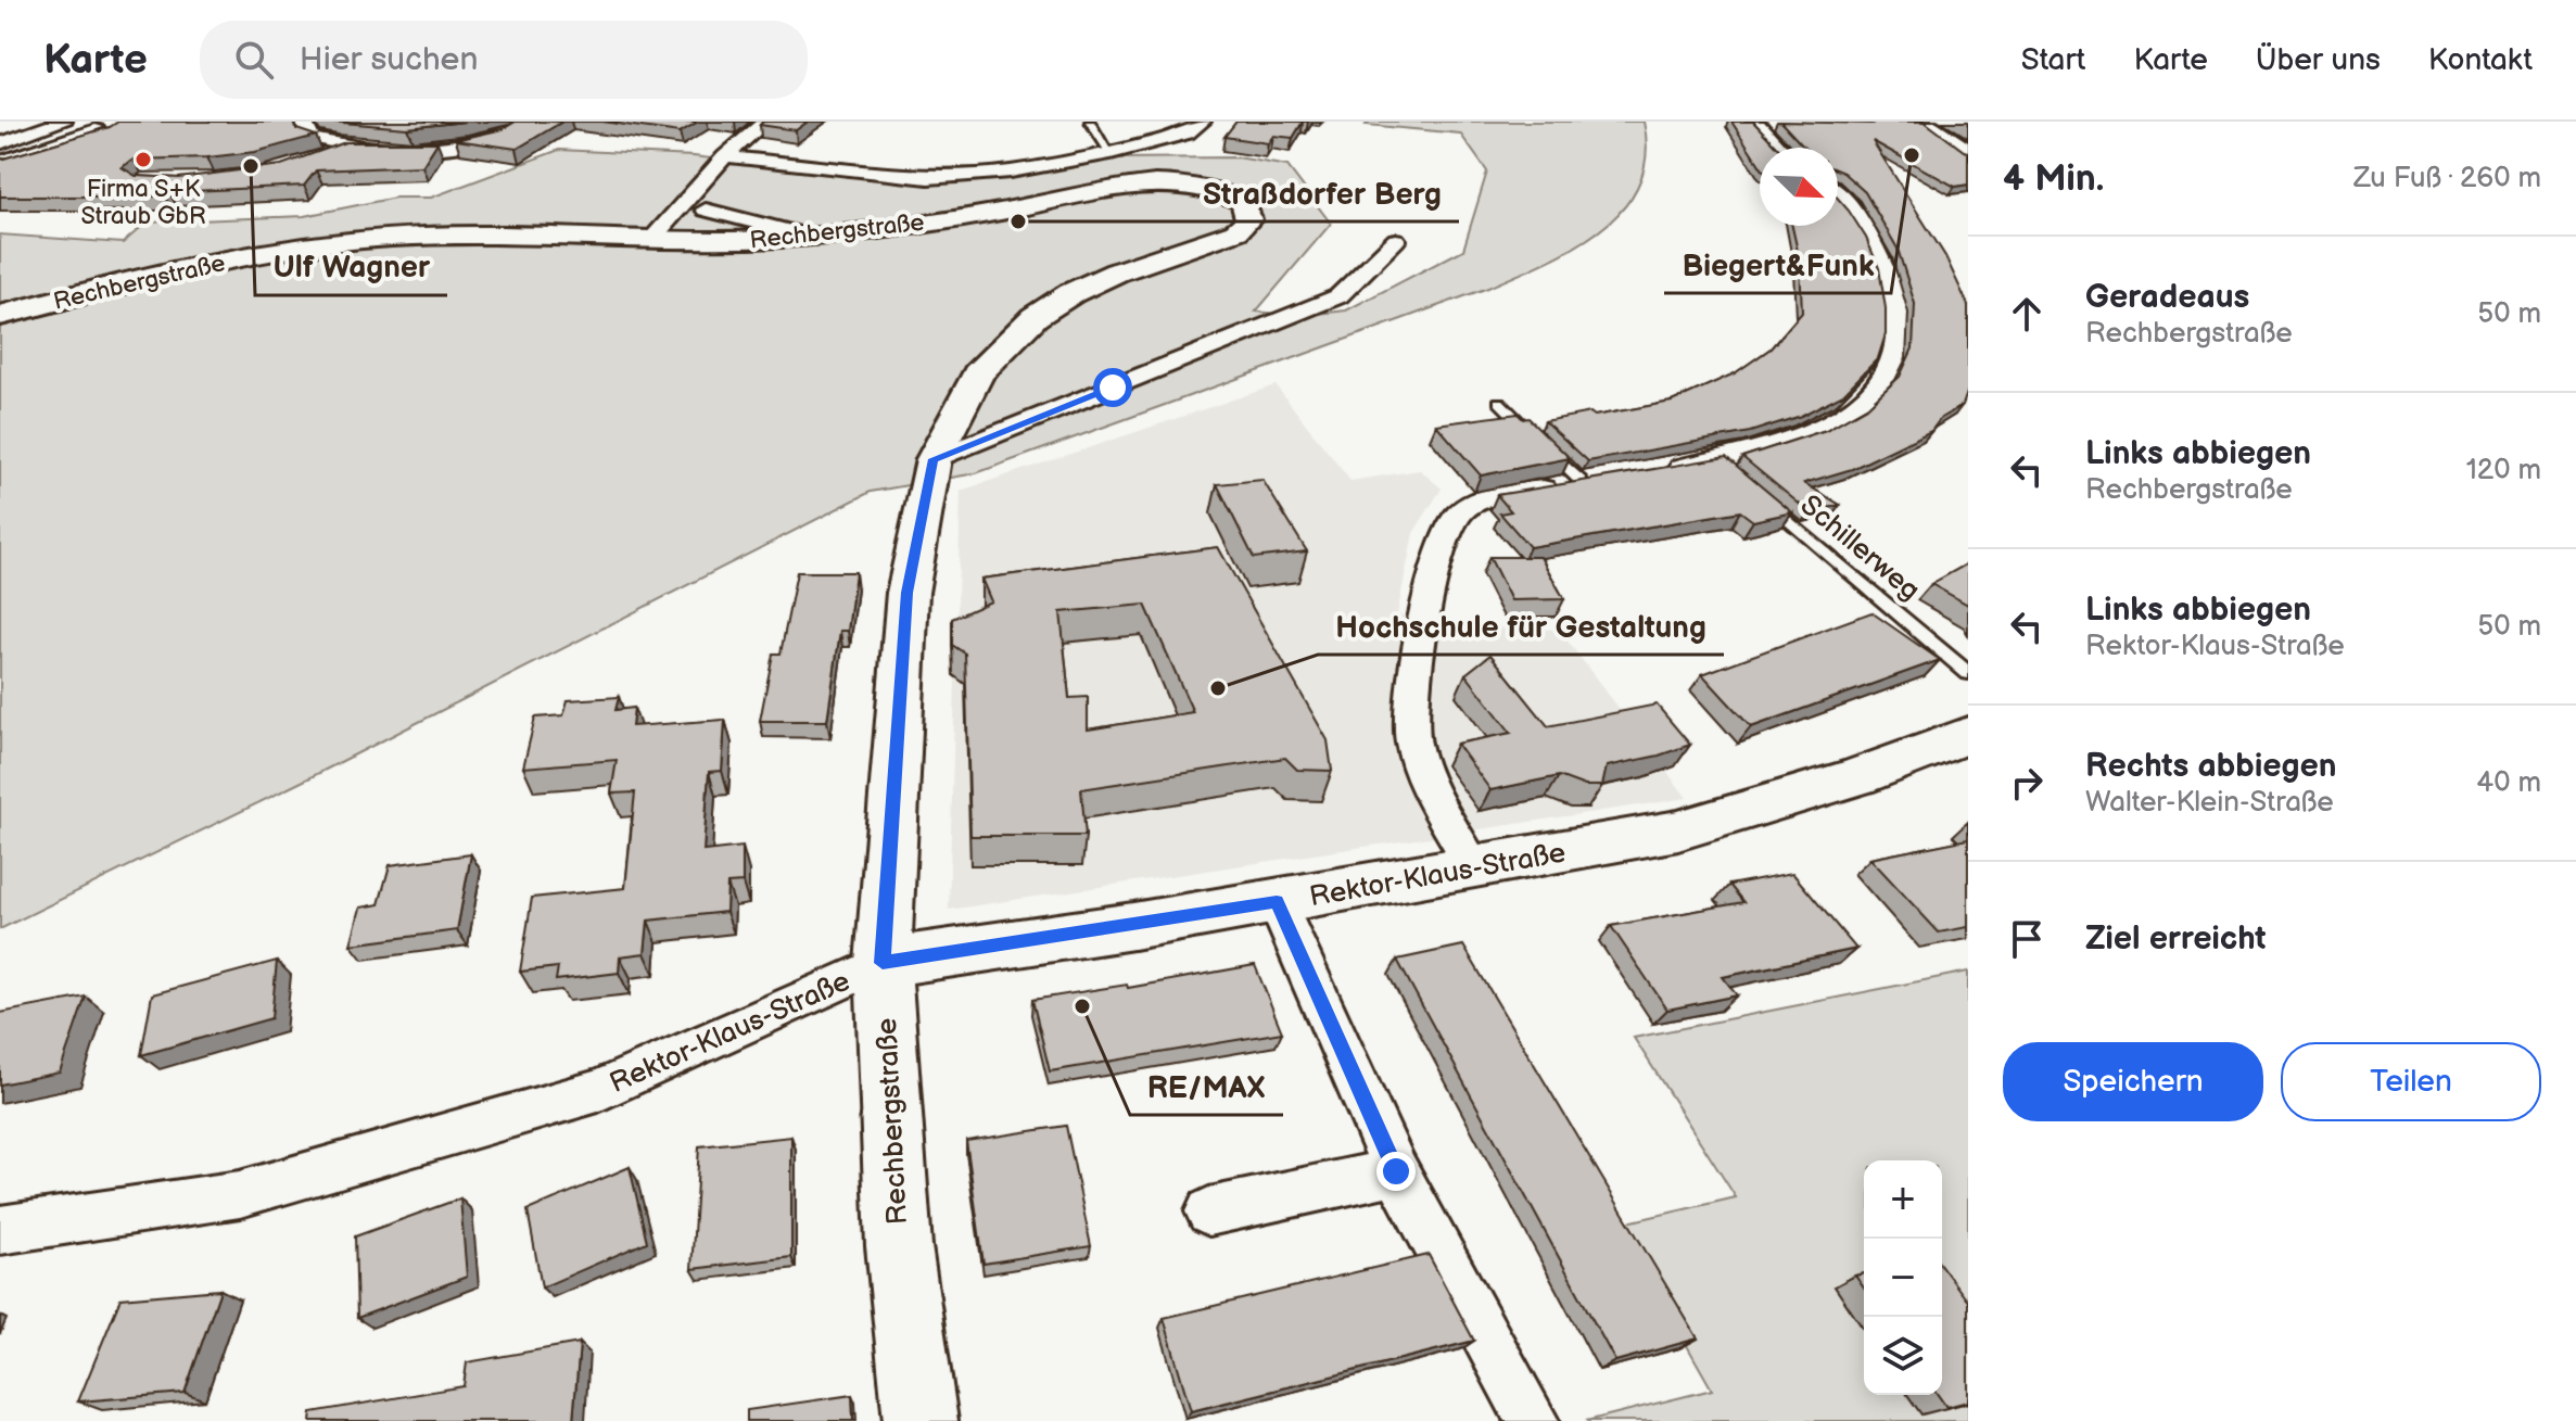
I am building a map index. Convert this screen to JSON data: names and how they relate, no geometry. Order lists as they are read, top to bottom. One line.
{"streets":{"main road":["Rechbergstraße","Rektor-Klaus-Straße"],"lane":["Schillerweg"]},"crossings":[["Rechbergstraße","Rektor-Klaus-Straße"]],"places":["Biegert&Funk","Firma S+K Straub GbR","Ulf Wagner","Straßdorfer Berg","Hochschule für Gestaltung","RE/MAX"],"north":"bottom right","page":{"header":"Karte","search":"Hier suchen","nav":["Start","Karte","Über uns","Kontakt"],"heading":["4 Min.","Zu Fuß · 260 m"],"list":[["Geradeaus","Rechbergstraße","50 m"],["Links abbiegen","Rechbergstraße","120 m"],["Links abbiegen","Rektor-Klaus-Straße","50 m"],["Rechts abbiegen","Walter-Klein-Straße","40 m"],"Ziel erreicht"],"buttons":["Speichern","Teilen"],"map_buttons":["+","−"]}}
